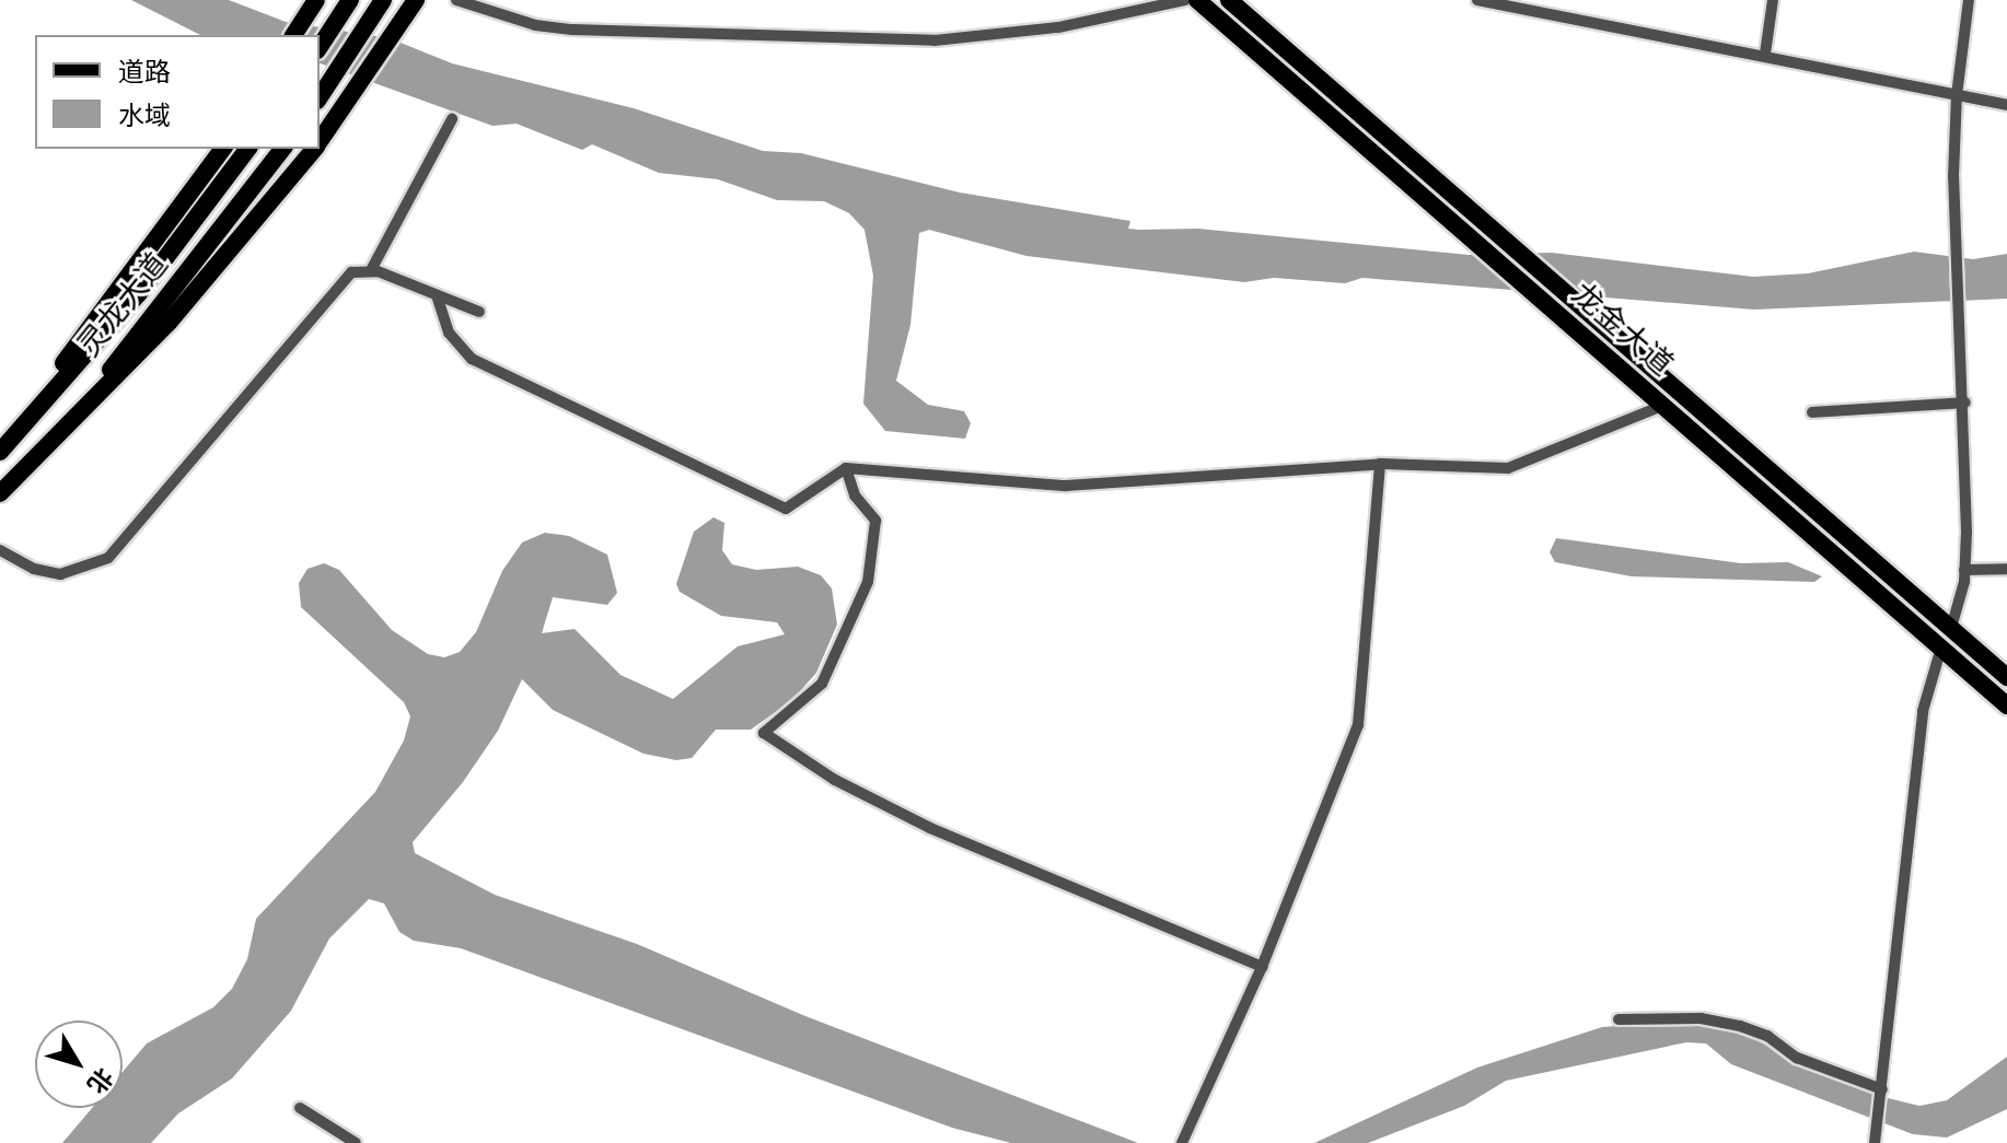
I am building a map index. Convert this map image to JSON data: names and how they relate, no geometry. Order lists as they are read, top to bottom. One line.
{"streets":{"main road":["灵龙大道","龙金大道"]},"legend":["道路","水域"],"north":"bottom right"}
